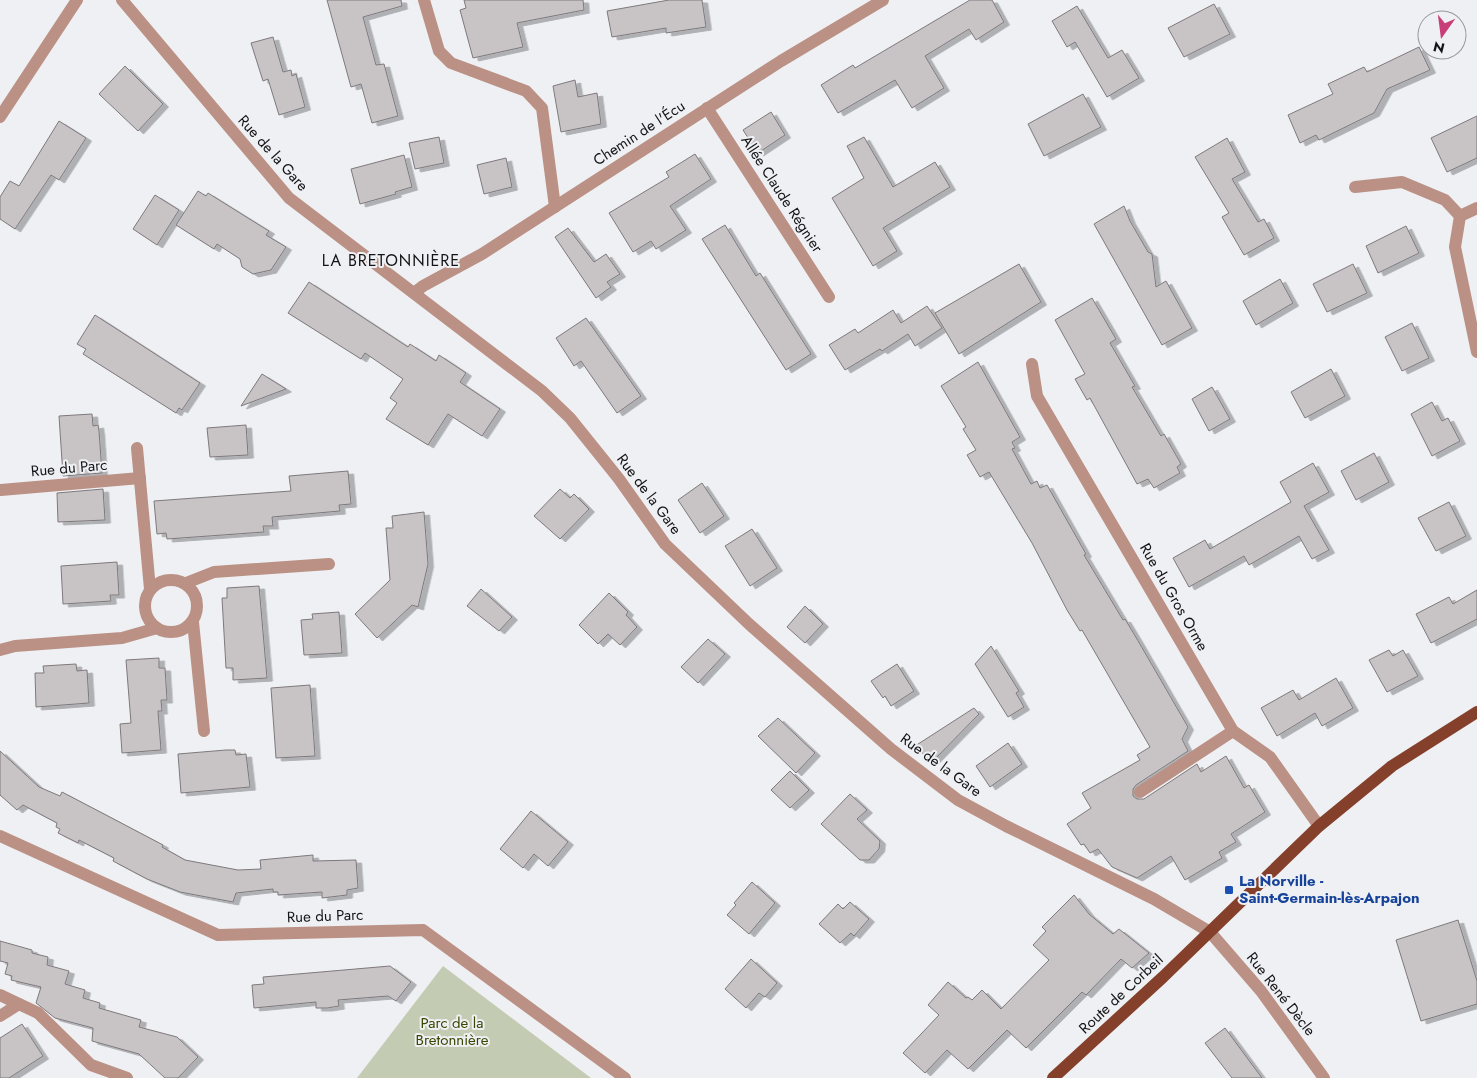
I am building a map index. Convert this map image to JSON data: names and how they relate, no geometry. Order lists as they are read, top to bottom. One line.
{"streets":{"main road":["Route de Corbeil"],"street":["Chemin de l'Écu","Rue de la Gare","Allée Claude Régnier","Rue du Parc","Rue du Gros Orme","Rue René Dècle"]},"crossings":[["Chemin de l'Écu","Rue de la Gare"],["Chemin de l'Écu","Allée Claude Régnier"],["Rue de la Gare","Route de Corbeil"],["Rue de la Gare","Rue René Dècle"],["Rue du Gros Orme","Route de Corbeil"],["Route de Corbeil","Rue René Dècle"]],"districts":["LA BRETONNIÈRE"],"parks":["Parc de la Bretonnière"],"places":{"transit":["La Norville - Saint-Germain-lès-Arpajon"]},"north":"bottom"}
